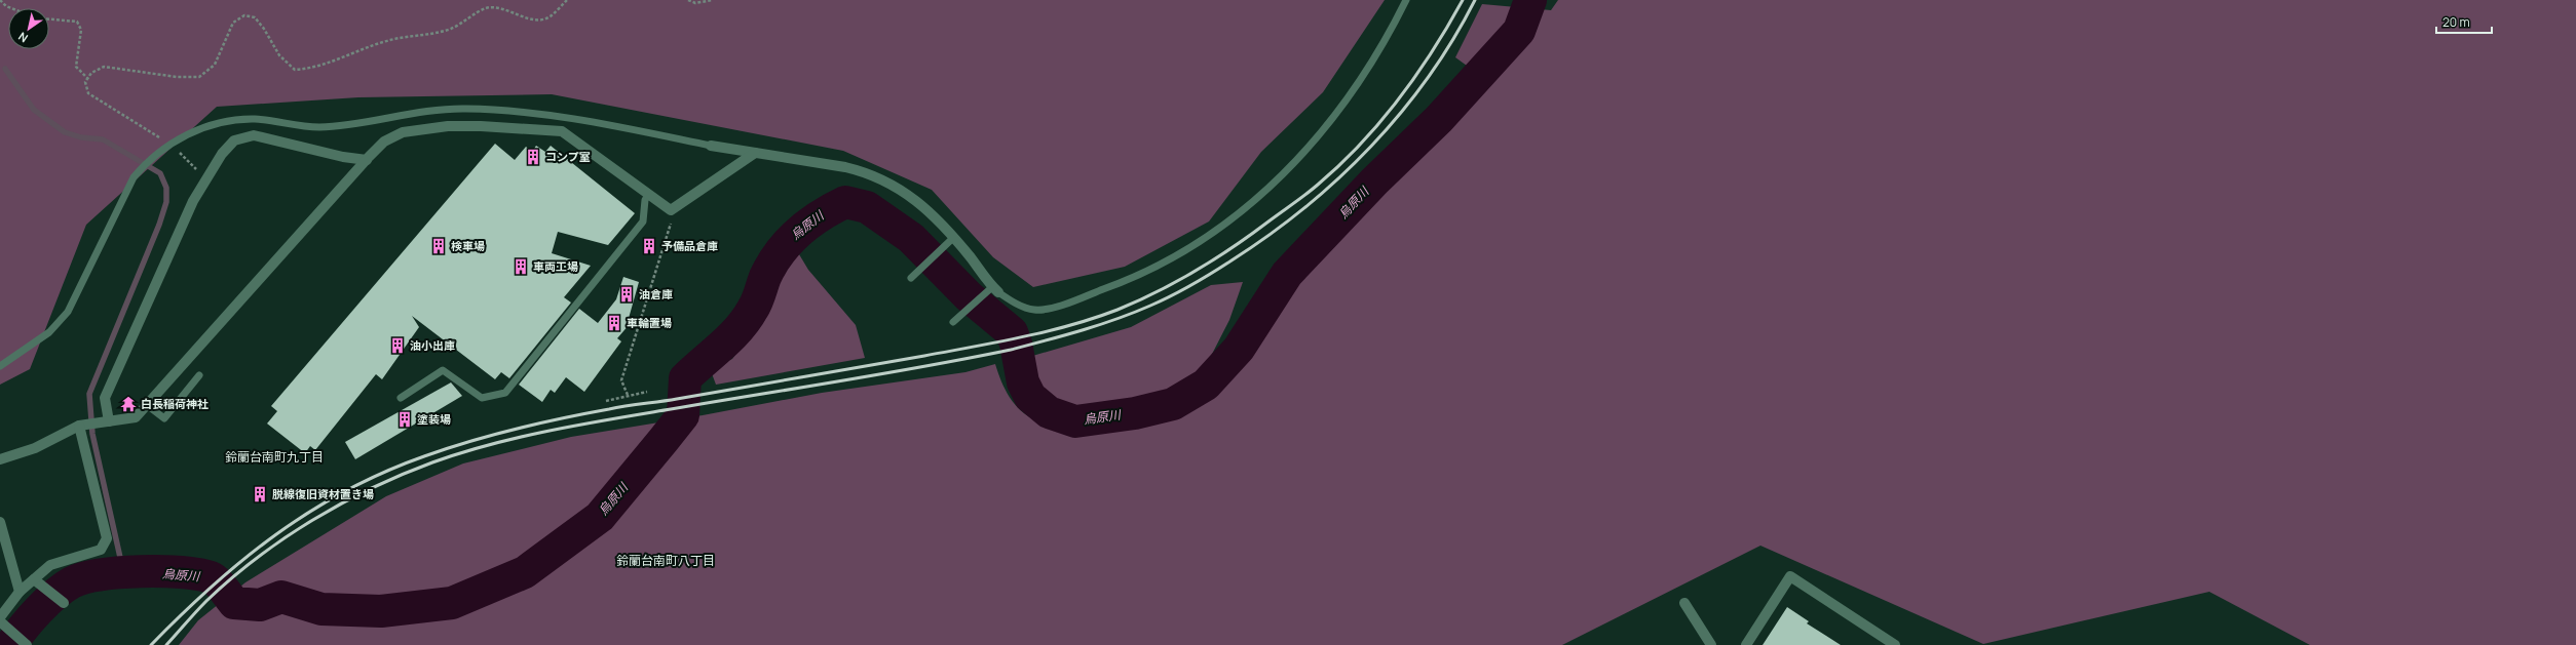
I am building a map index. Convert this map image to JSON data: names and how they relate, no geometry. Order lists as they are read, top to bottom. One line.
{"districts":["鈴蘭台南町九丁目","鈴蘭台南町八丁目"],"water":["烏原川"],"places":{"building":["コンプ室","検車場","予備品倉庫","車両工場","油倉庫","車輪置場","油小出庫","塗装場","脱線復旧資材置き場"],"temple":["白長稲荷神社"]},"scale_bar":"20 m","north":"bottom left"}
